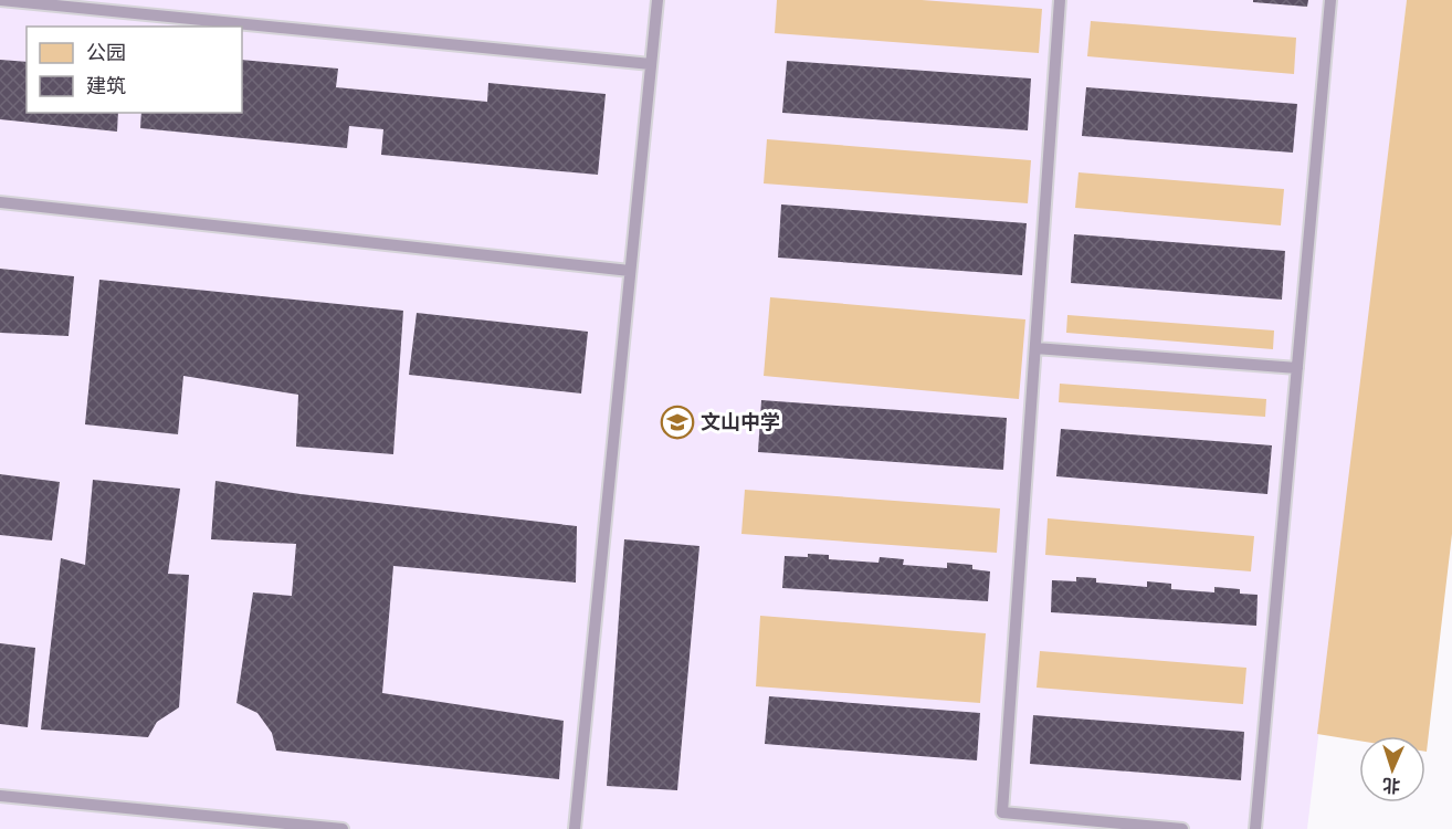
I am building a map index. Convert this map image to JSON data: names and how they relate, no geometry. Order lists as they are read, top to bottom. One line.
{"places":{"school or university":["文山中学"]},"legend":["公园","建筑"],"north":"bottom"}
